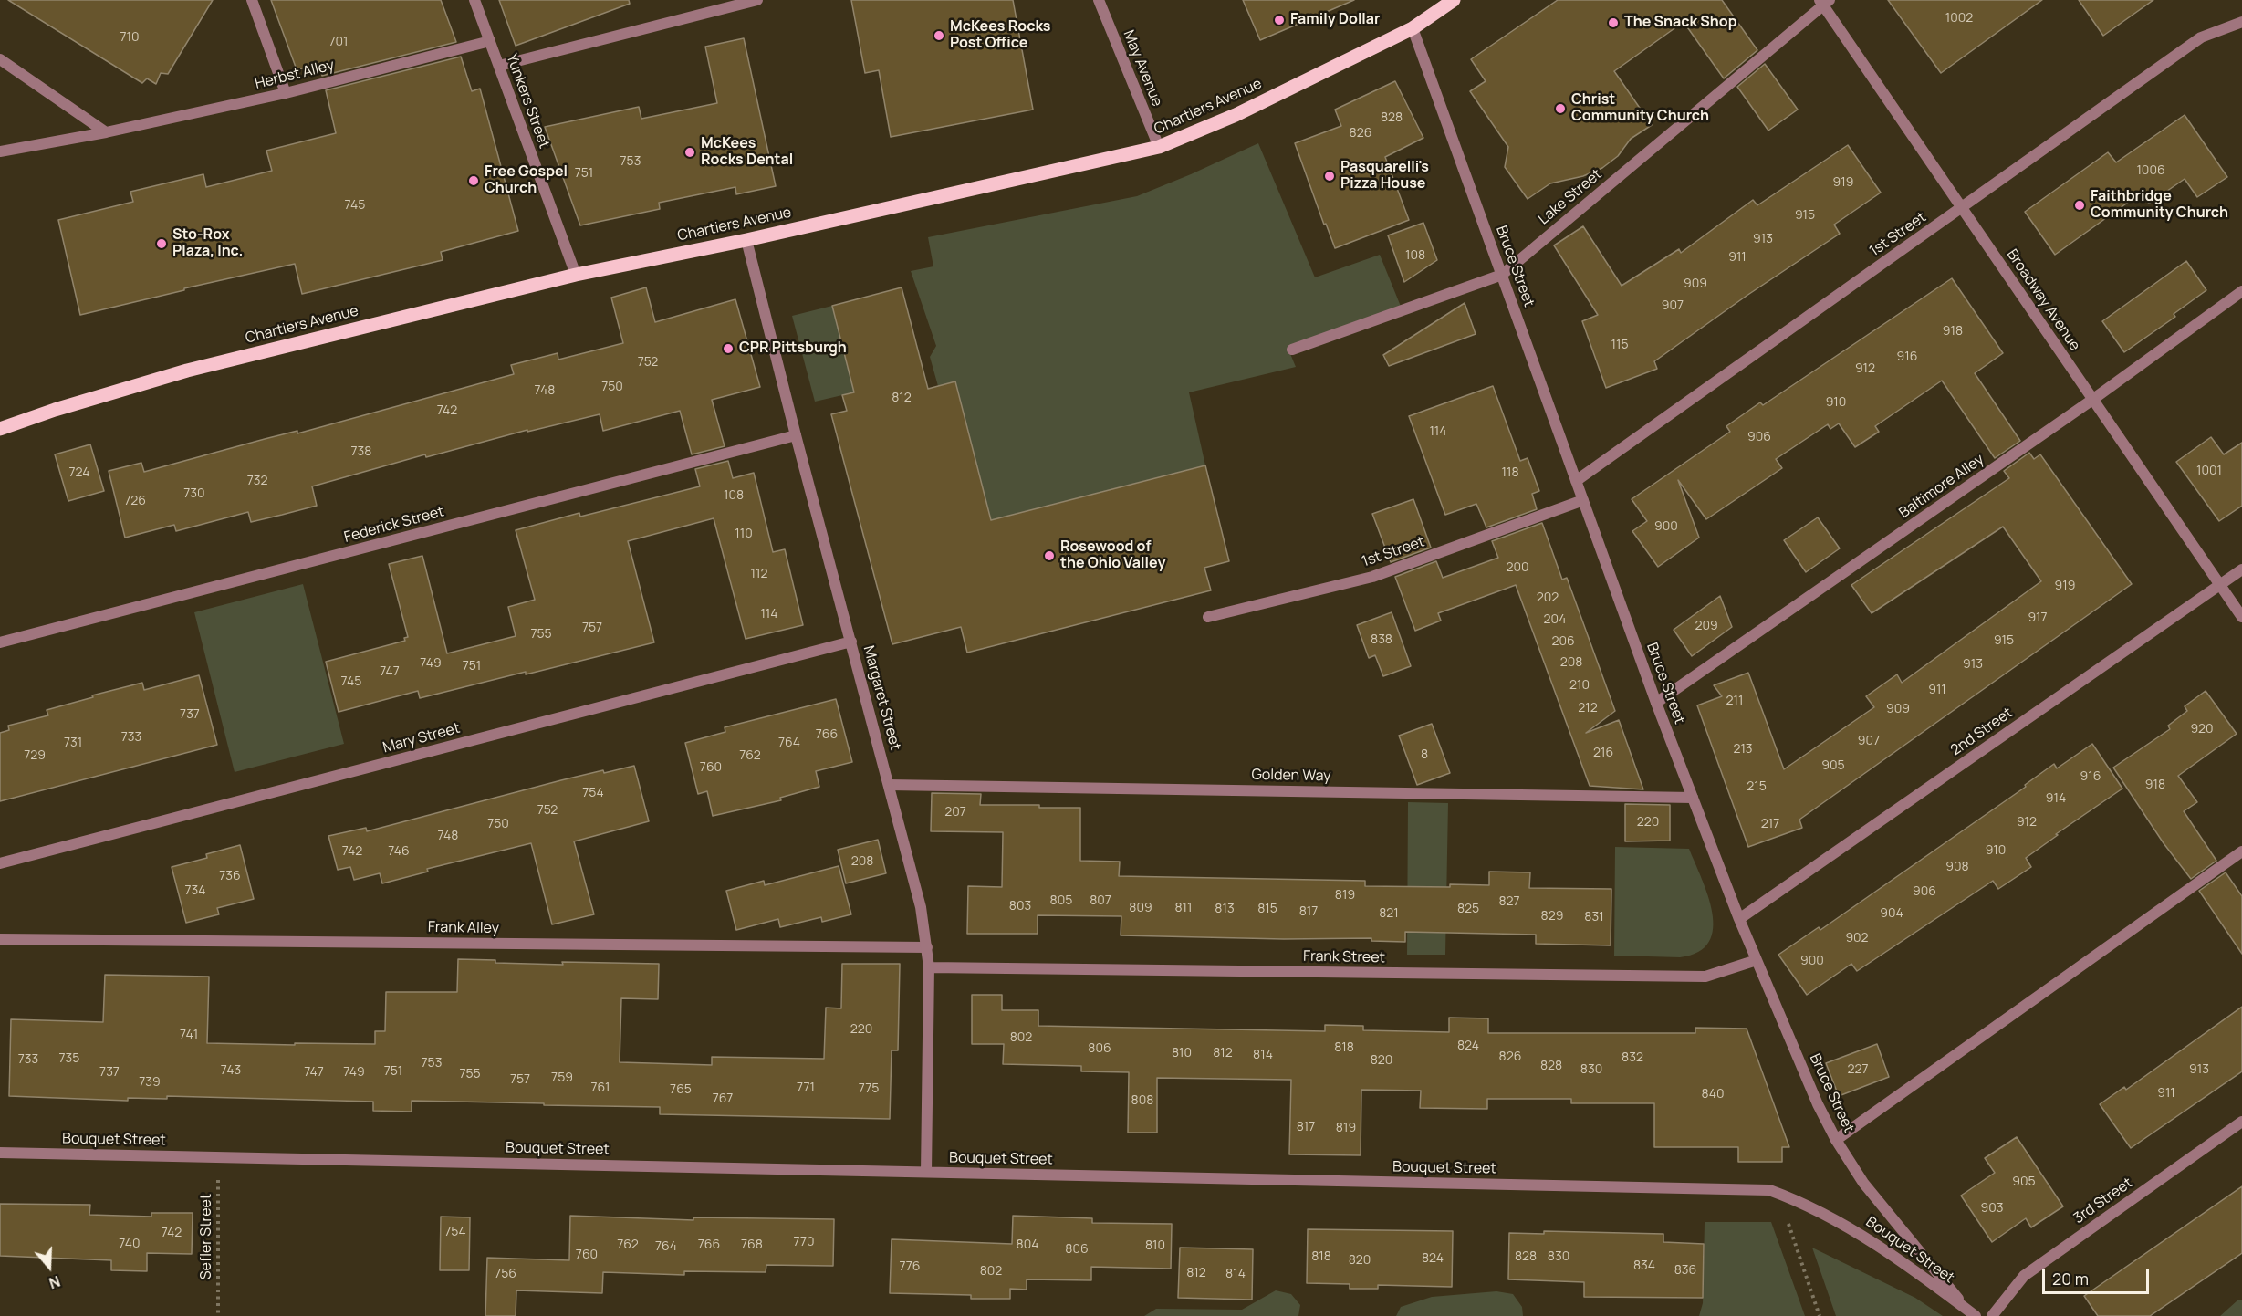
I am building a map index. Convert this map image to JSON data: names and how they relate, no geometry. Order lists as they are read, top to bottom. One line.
{"streets":{"main road":["Chartiers Avenue"],"street":["May Avenue","Herbst Alley","Yunkers Street","Lake Street","1st Street","Bruce Street","Broadway Avenue","Baltimore Alley","Federick Street","Margaret Street","2nd Street","Mary Street","Golden Way","Frank Alley","Frank Street","Bouquet Street","3rd Street"],"path":["Sefler Street"]},"crossings":[["May Avenue","Chartiers Avenue"],["Herbst Alley","Yunkers Street"],["Yunkers Street","Chartiers Avenue"],["Chartiers Avenue","Bruce Street"],["Chartiers Avenue","Margaret Street"],["Lake Street","Bruce Street"],["Lake Street","Broadway Avenue"],["1st Street","Bruce Street"],["1st Street","Broadway Avenue"],["Bruce Street","Baltimore Alley"],["Bruce Street","2nd Street"],["Bruce Street","Golden Way"],["Bruce Street","Frank Street"],["Bruce Street","Bouquet Street"],["Broadway Avenue","Baltimore Alley"],["Broadway Avenue","2nd Street"],["Federick Street","Margaret Street"],["Margaret Street","Mary Street"],["Margaret Street","Golden Way"],["Margaret Street","Frank Alley"],["Margaret Street","Frank Street"],["Margaret Street","Bouquet Street"],["Bouquet Street","Sefler Street"]],"places":["Family Dollar","The Snack Shop","McKees Rocks Post Office","Christ Community Church","McKees Rocks Dental","Pasquarelli's Pizza House","Free Gospel Church","Faithbridge Community Church","Sto-Rox Plaza, Inc.","CPR Pittsburgh","Rosewood of the Ohio Valley"],"house_numbers":["1002","710","701","828","826","753","1006","751","919","745","915","913","108","911","909","907","918","115","916","752","912","750","748","812","910","742","114","906","738","1001","724","118","732","730","108","726","900","110","200","112","919","202","114","917","204","209","757","755","838","915","206","208","749","913","751","747","745","210","911","211","212","909","737","920","766","733","907","731","764","213","216","8","729","762","905","760","916","918","215","754","914","752","207","220","912","750","217","748","910","742","746","208","908","736","734","906","819","805","807","827","803","809","811","813","815","825","817","821","904","829","831","902","900","220","741","802","824","818","806","810","812","814","826","832","735","733","820","753","828","830","227","913","743","751","737","747","749","755","759","757","739","761","771","775","765","911","840","767","808","817","819","905","903","754","742","770","740","762","766","768","804","810","764","806","760","818","828","830","824","820","834","776","836","802","812","756","814"],"scale_bar":"20 m","north":"bottom"}
